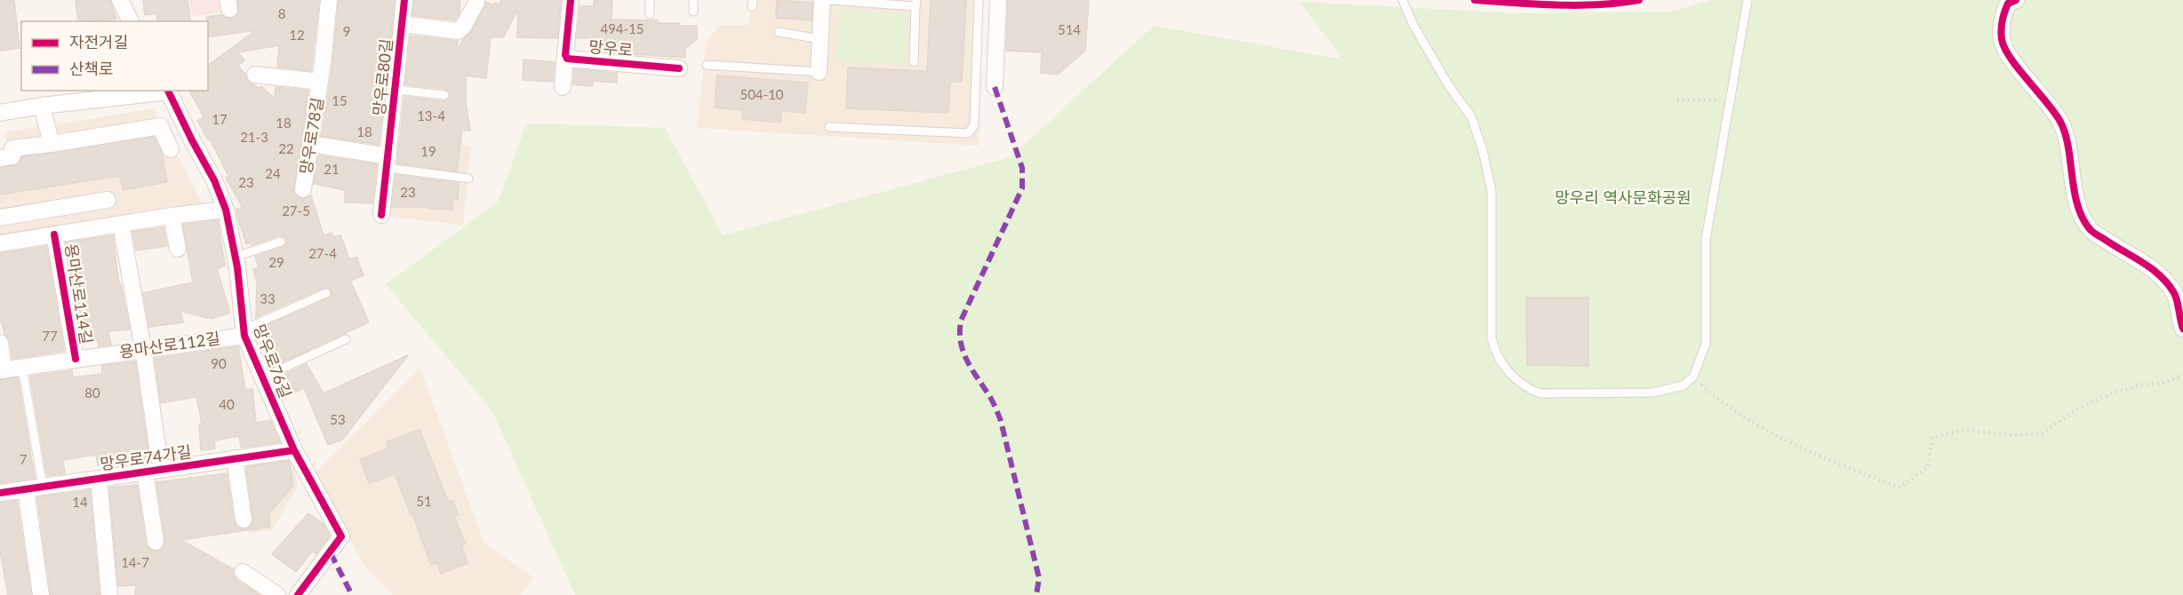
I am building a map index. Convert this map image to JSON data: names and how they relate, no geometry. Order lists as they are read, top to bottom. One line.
{"streets":{"street":["망우로","망우로80길","망우로78길","용마산로114길","용마산로112길","망우로76길","망우로74가길"]},"crossings":[["용마산로114길","용마산로112길"],["용마산로114길","망우로76길"],["용마산로112길","망우로76길"],["망우로76길","망우로74가길"]],"parks":["망우리 역사문화공원"],"house_numbers":["8","494-15","514","9","12","504-10","15","13-4","17","18","18","21-3","22","19","21","24","23","23","27-5","27-4","29","33","77","90","80","40","53","7","51","14","14-7"],"legend":["자전거길","산책로"]}
